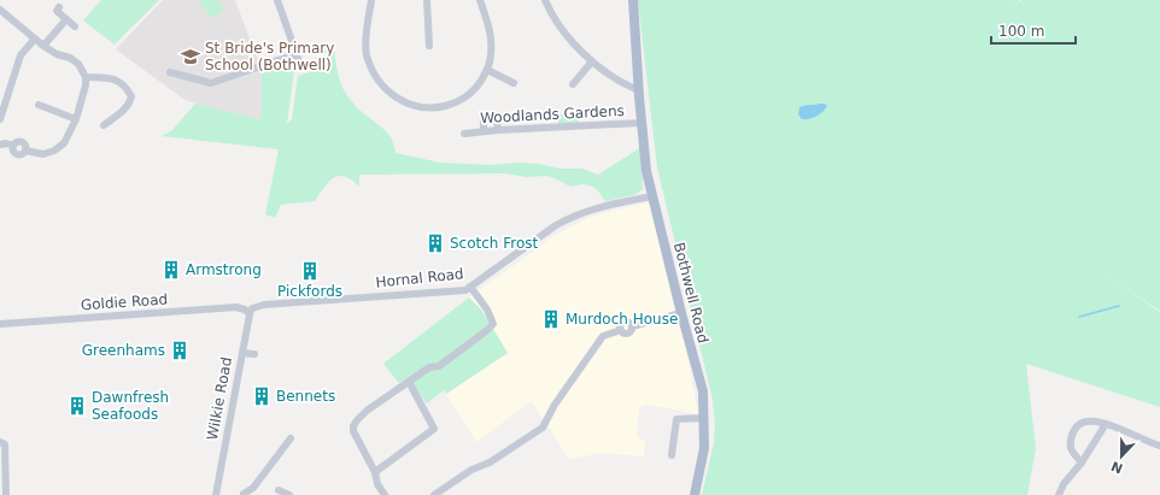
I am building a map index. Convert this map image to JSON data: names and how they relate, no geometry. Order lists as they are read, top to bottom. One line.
{"streets":{"main road":["Bothwell Road"],"street":["Woodlands Gardens","Hornal Road","Goldie Road","Wilkie Road"]},"crossings":[["Woodlands Gardens","Bothwell Road"],["Hornal Road","Bothwell Road"],["Hornal Road","Goldie Road"],["Hornal Road","Wilkie Road"],["Goldie Road","Wilkie Road"]],"places":{"school or university":["St Bride's Primary School (Bothwell)"],"building":["Scotch Frost","Armstrong","Pickfords","Murdoch House","Greenhams","Bennets","Dawnfresh Seafoods"]},"scale_bar":"100 m","north":"bottom"}
